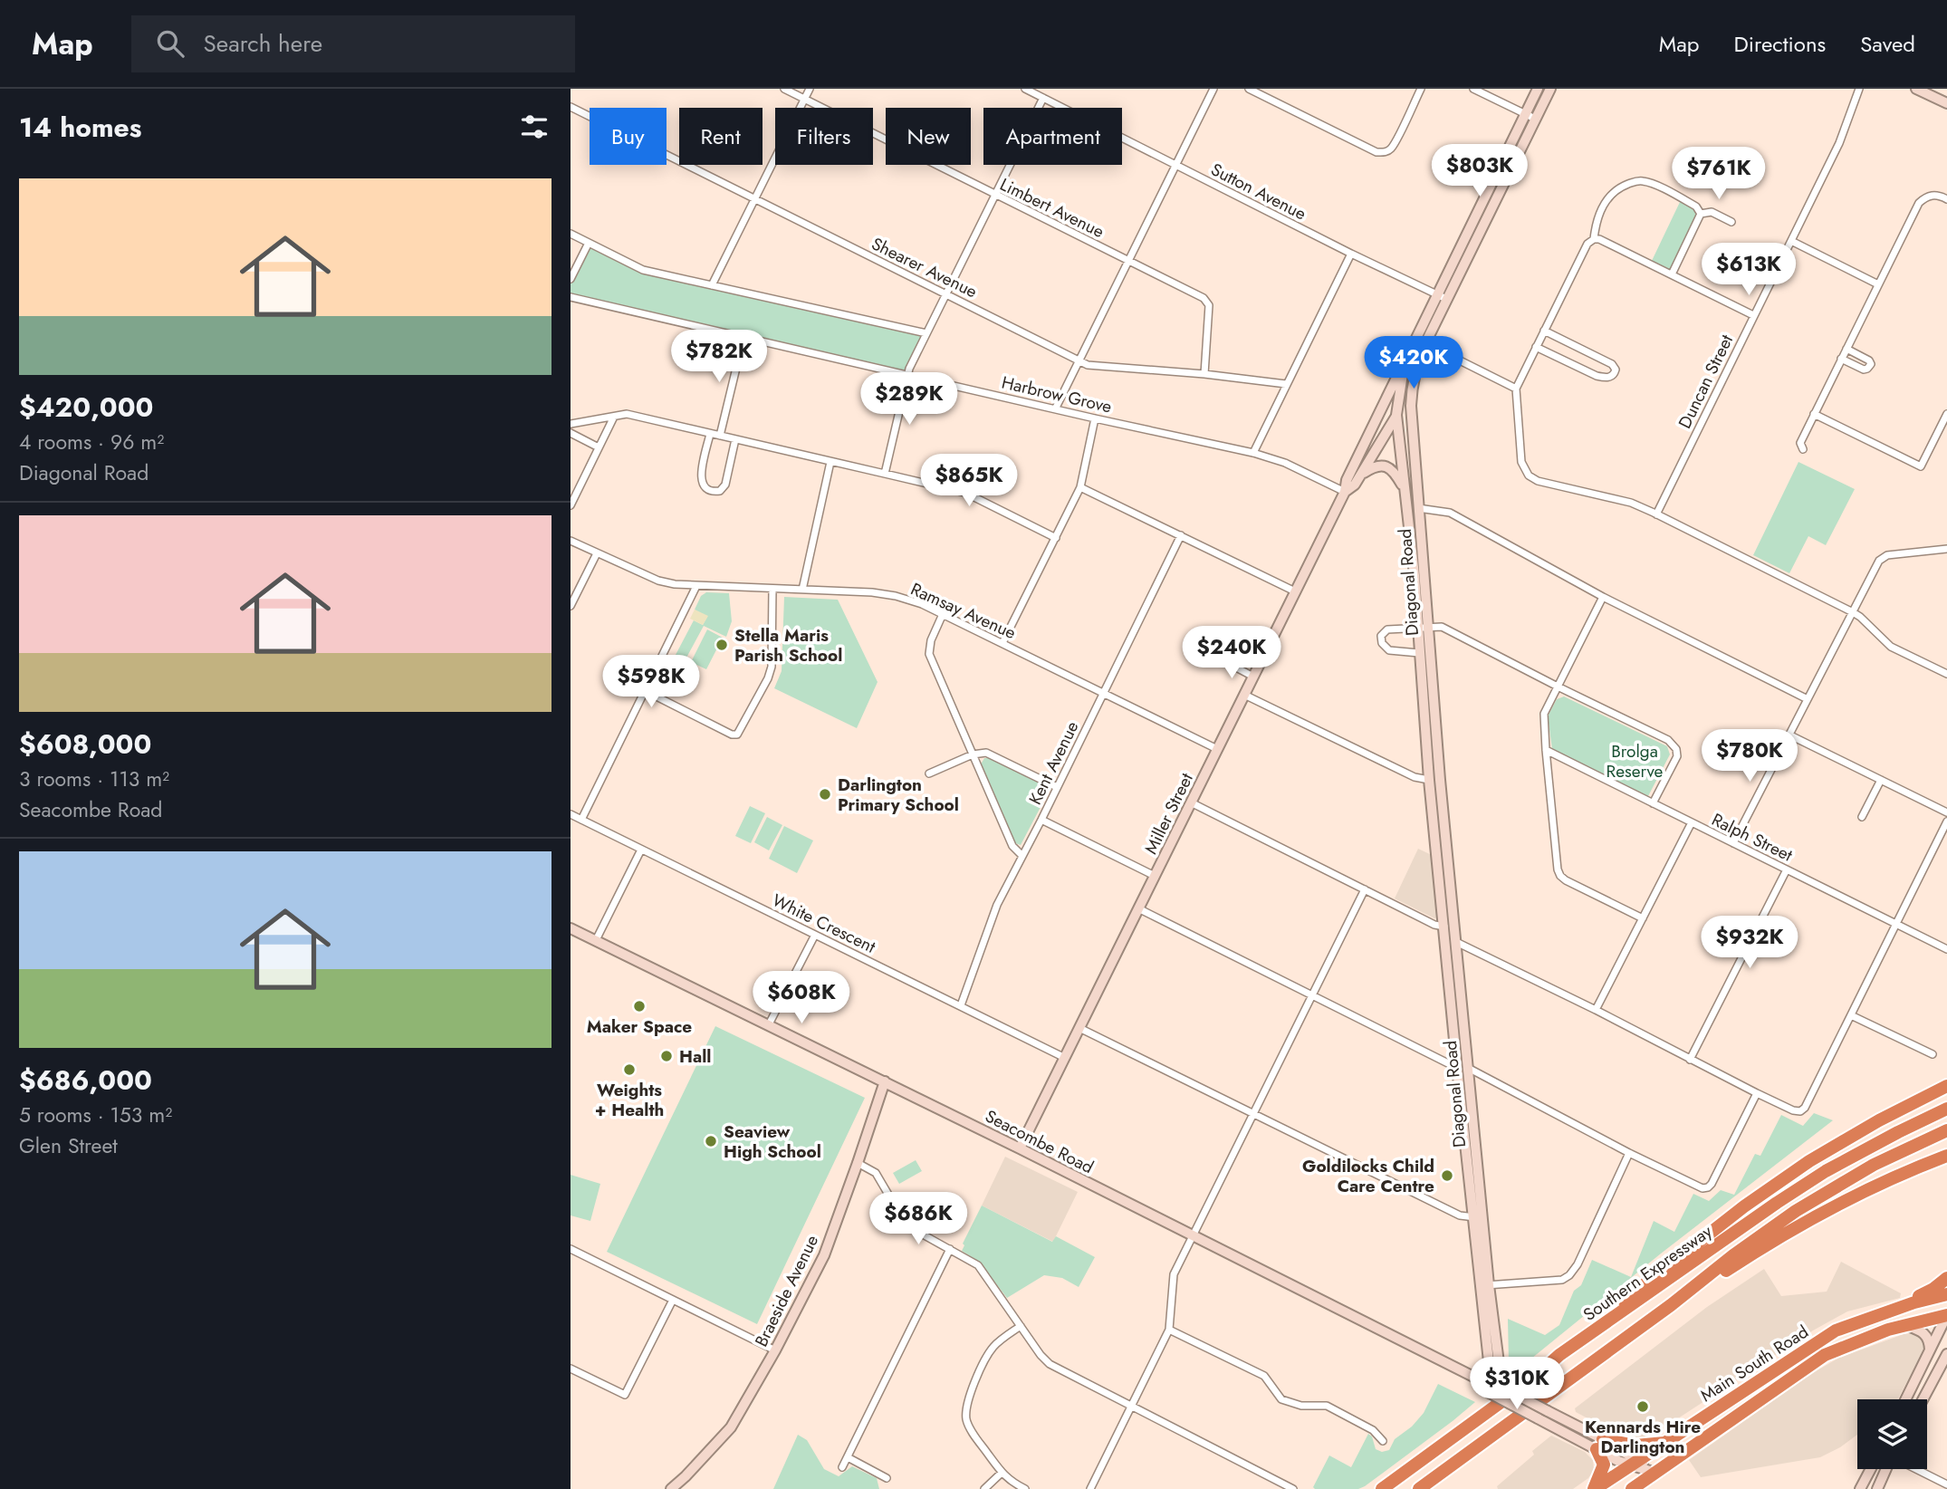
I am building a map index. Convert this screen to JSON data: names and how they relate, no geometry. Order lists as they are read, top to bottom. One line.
{"streets":{"highway":["Southern Expressway","Main South Road"],"main road":["Diagonal Road","Miller Street","Seacombe Road","Braeside Avenue"],"street":["Sutton Avenue","Limbert Avenue","Shearer Avenue","Duncan Street","Harbrow Grove","Ramsay Avenue","Kent Avenue","Ralph Street","White Crescent"]},"crossings":[["Sutton Avenue","Diagonal Road"],["Limbert Avenue","Shearer Avenue"],["Harbrow Grove","Miller Street"],["Diagonal Road","Miller Street"],["Diagonal Road","Seacombe Road"],["Ramsay Avenue","Kent Avenue"],["Ramsay Avenue","Miller Street"],["Kent Avenue","White Crescent"],["Miller Street","White Crescent"],["Miller Street","Seacombe Road"],["Seacombe Road","Braeside Avenue"],["Seacombe Road","Main South Road"]],"parks":["Brolga Reserve"],"places":["Stella Maris Parish School","Darlington Primary School","Maker Space","Hall","Weights + Health","Seaview High School","Goldilocks Child Care Centre","Kennards Hire Darlington"],"page":{"header":"Map","search":"Search here","nav":["Map","Directions","Saved"],"heading":"14 homes","chip":["Buy","Rent","Filters","New","Apartment"],"price":["$803K","$761K","$613K","$782K","$420K","$289K","$865K","$240K","$598K","$780K","$932K","$608K","$686K","$310K"],"list":[{"name":"$420,000","note":"4 rooms · 96 m² · Diagonal Road"},{"name":"$608,000","note":"3 rooms · 113 m² · Seacombe Road"},{"name":"$686,000","note":"5 rooms · 153 m² · Glen Street"}]}}
